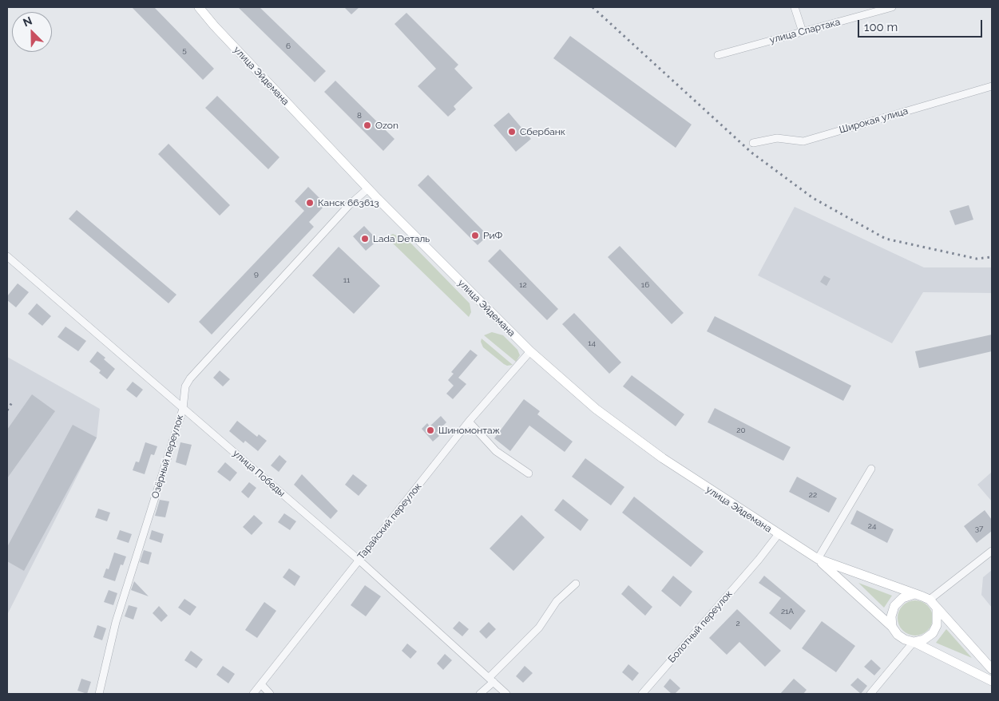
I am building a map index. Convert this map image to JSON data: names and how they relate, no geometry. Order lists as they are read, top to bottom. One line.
{"streets":{"main road":["улица Эйдемана"],"street":["улица Спартака","Широкая улица","Озёрный переулок","улица Победы","Тарайский переулок","Болотный переулок"]},"crossings":[["улица Эйдемана","Озёрный переулок"],["улица Эйдемана","Тарайский переулок"],["улица Эйдемана","Болотный переулок"],["Озёрный переулок","улица Победы"],["улица Победы","Тарайский переулок"]],"places":["Ozon","Сбербанк","Канск 663613","РиФ","Lada Dеталь","Шиномонтаж"],"house_numbers":["6","5","8","9","11","12","16","14","20","22","24","37","21А","2"],"scale_bar":"100 m","north":"top left"}
